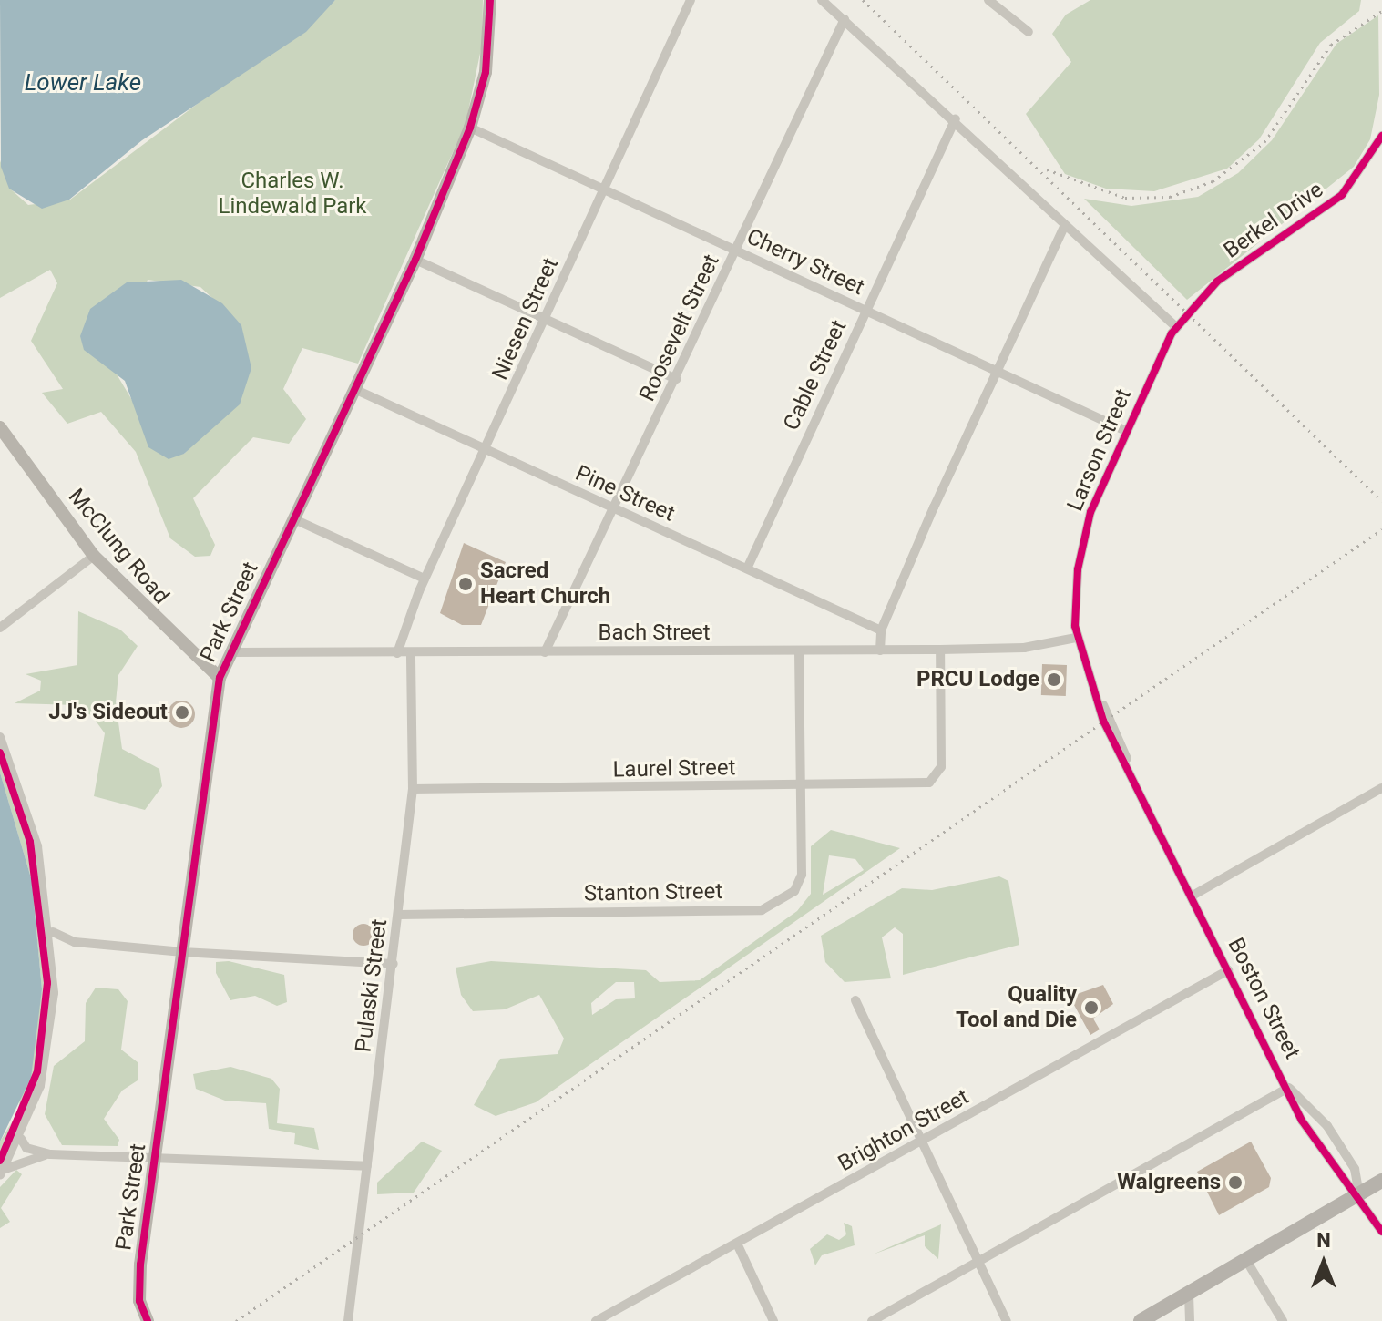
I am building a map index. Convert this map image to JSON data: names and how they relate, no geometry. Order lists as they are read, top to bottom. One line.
{"streets":{"street":["Berkel Drive","Cherry Street","Niesen Street","Roosevelt Street","Cable Street","Larson Street","Pine Street","McClung Road","Park Street","Bach Street","Laurel Street","Stanton Street","Pulaski Street","Boston Street","Brighton Street"]},"crossings":[["Berkel Drive","Larson Street"],["Cherry Street","Niesen Street"],["Cherry Street","Roosevelt Street"],["Cherry Street","Cable Street"],["Cherry Street","Larson Street"],["Cherry Street","Park Street"],["Niesen Street","Pine Street"],["Niesen Street","Bach Street"],["Roosevelt Street","Pine Street"],["Roosevelt Street","Bach Street"],["Cable Street","Pine Street"],["Larson Street","Bach Street"],["Larson Street","Boston Street"],["Pine Street","Park Street"],["McClung Road","Park Street"],["Park Street","Bach Street"],["Bach Street","Laurel Street"],["Bach Street","Pulaski Street"],["Bach Street","Boston Street"],["Laurel Street","Stanton Street"],["Laurel Street","Pulaski Street"],["Stanton Street","Pulaski Street"],["Boston Street","Brighton Street"]],"water":["Lower Lake"],"parks":["Charles W. Lindewald Park"],"places":["Sacred Heart Church","PRCU Lodge","JJ's Sideout","Quality Tool and Die","Walgreens"],"north":"top"}
